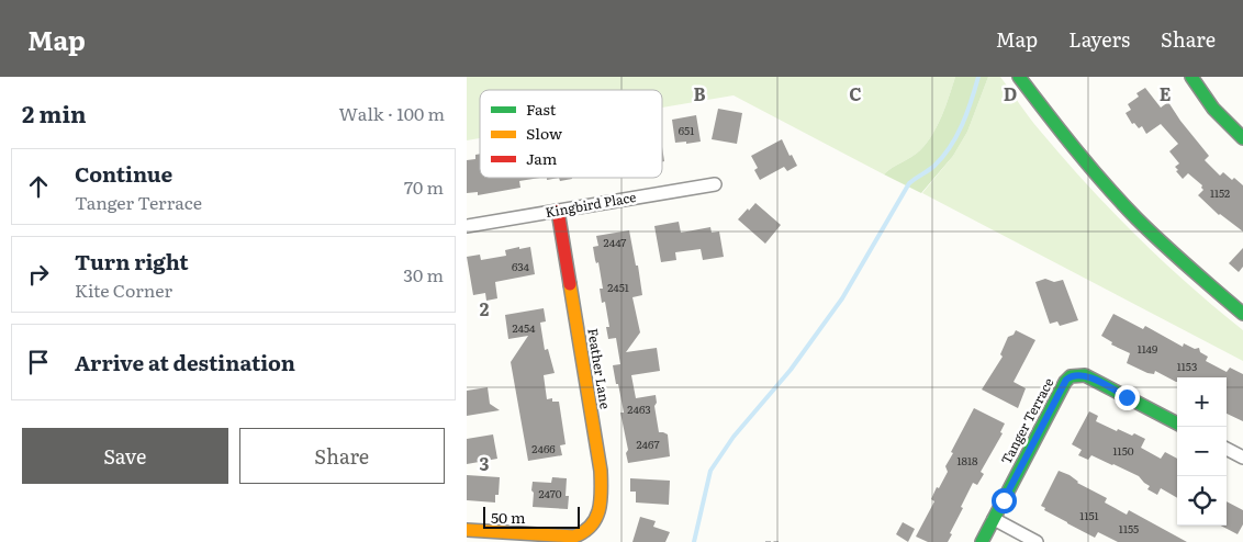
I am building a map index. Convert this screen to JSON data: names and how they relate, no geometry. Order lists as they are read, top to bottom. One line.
{"streets":{"street":["Kingbird Place","Feather Lane","Tanger Terrace"]},"crossings":[["Kingbird Place","Feather Lane"]],"house_numbers":["651","1152","2447","634","2451","2454","1149","1153","2463","2467","2466","1150","1818","2470","1151","1155"],"legend":["Fast","Slow","Jam"],"scale_bar":"50 m","page":{"header":"Map","nav":["Map","Layers","Share"],"heading":["2 min","Walk · 100 m"],"list":[["Continue","Tanger Terrace","70 m"],["Turn right","Kite Corner","30 m"],"Arrive at destination"],"map_buttons":["+","−"],"buttons":["Save","Share"],"scale":"50 m"},"grid":{"columns":["B","C","D","E"],"rows":["2","3"]}}
